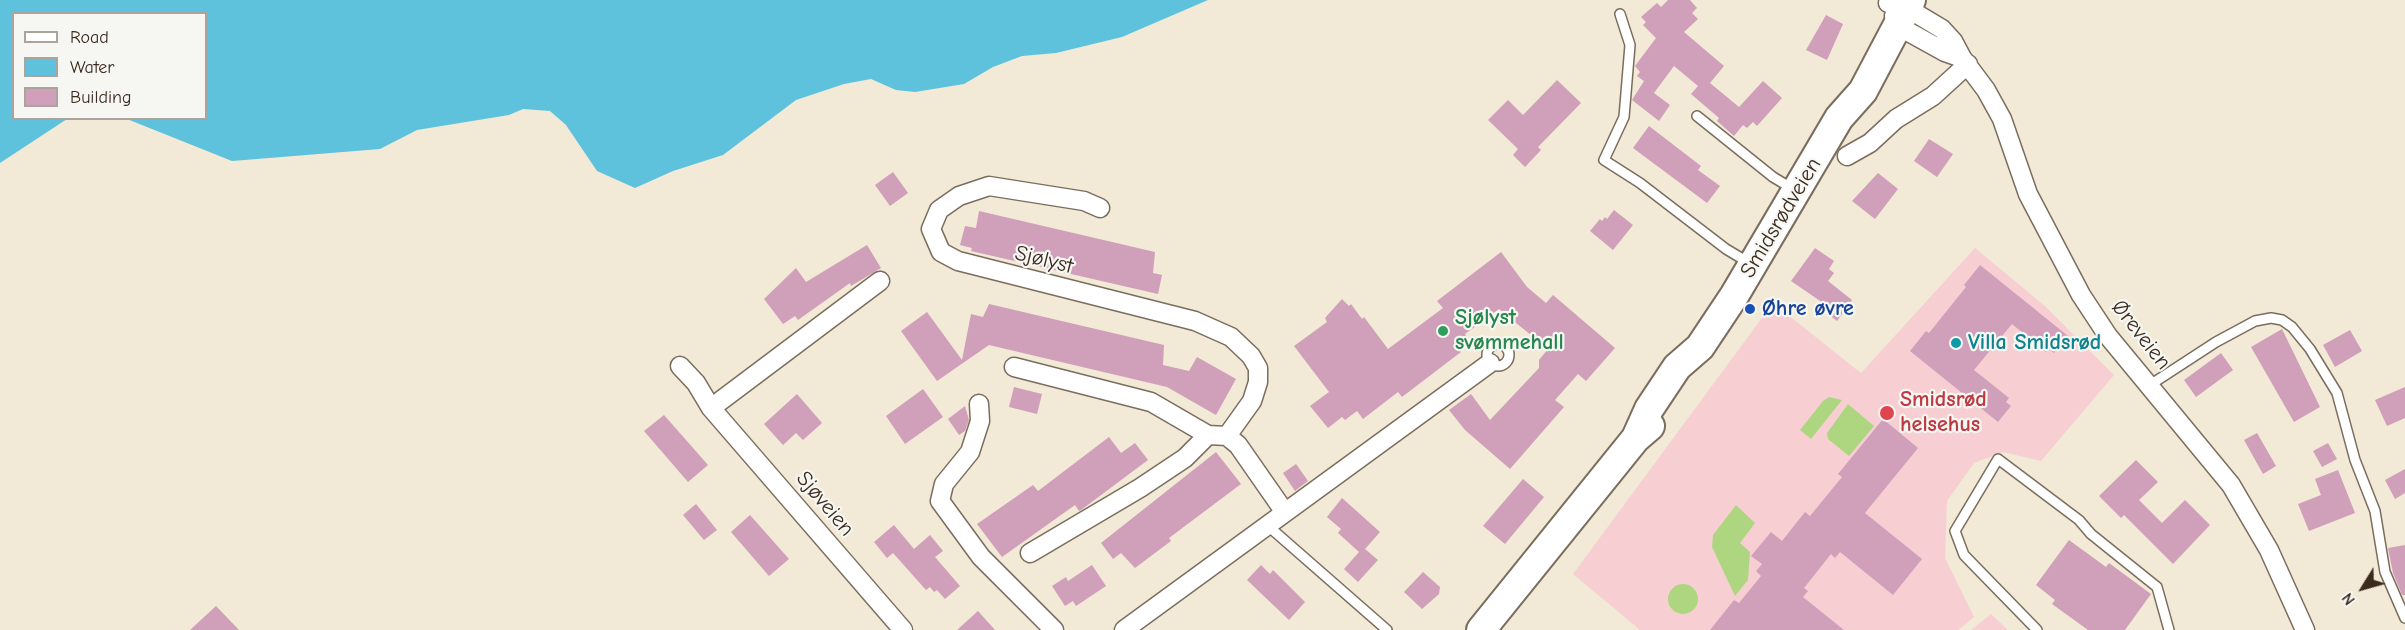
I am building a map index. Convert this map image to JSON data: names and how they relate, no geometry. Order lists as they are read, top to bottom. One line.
{"streets":{"main road":["Smidsrødveien"],"street":["Sjølyst","Øreveien","Sjøveien"]},"crossings":[["Smidsrødveien","Øreveien"]],"places":["Øhre øvre","Sjølyst svømmehall","Villa Smidsrød","Smidsrød helsehus"],"legend":["Road","Water","Building"],"north":"bottom left"}
